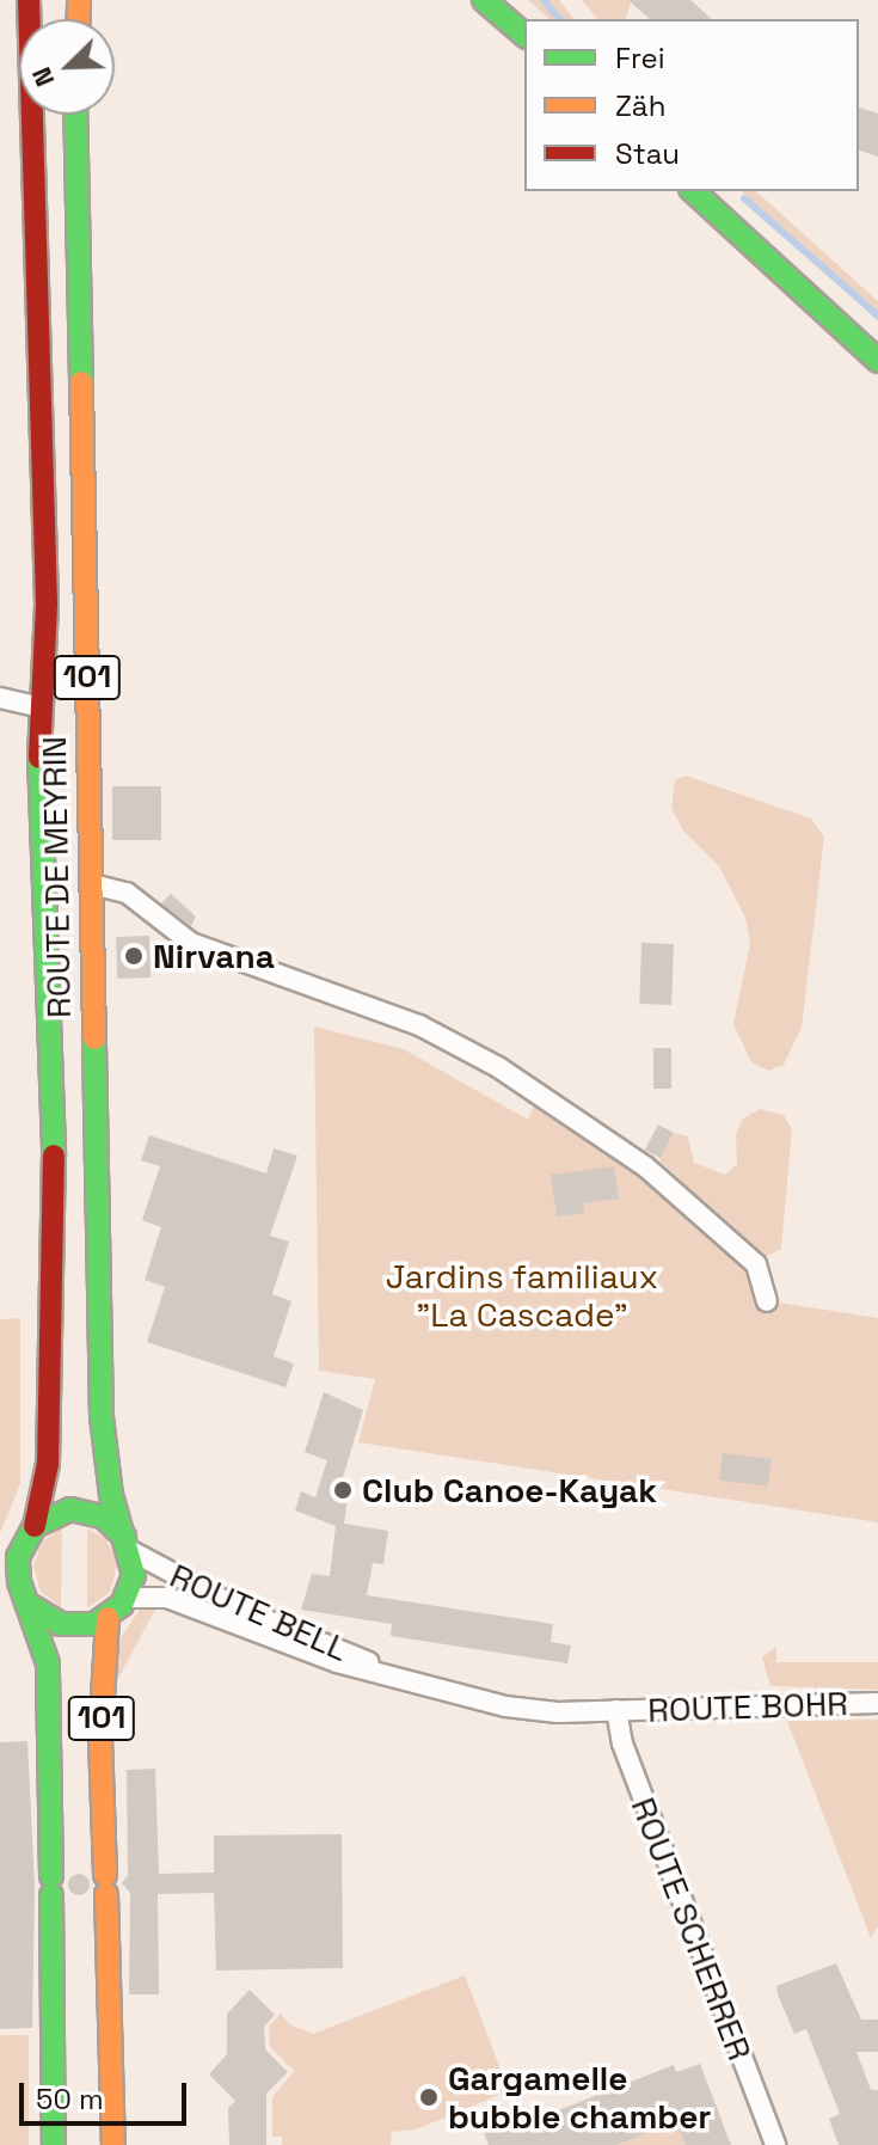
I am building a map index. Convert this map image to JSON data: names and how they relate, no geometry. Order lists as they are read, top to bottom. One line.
{"streets":{"main road":["101","ROUTE DE MEYRIN"],"street":["ROUTE BELL","ROUTE BOHR","ROUTE SCHERRER"]},"crossings":[["101","ROUTE DE MEYRIN"],["101","ROUTE BELL"],["ROUTE DE MEYRIN","ROUTE BELL"],["ROUTE BELL","ROUTE BOHR"],["ROUTE BELL","ROUTE SCHERRER"],["ROUTE BOHR","ROUTE SCHERRER"]],"parks":["Jardins familiaux \"La Cascade\""],"places":["Nirvana","Club Canoe-Kayak","Gargamelle bubble chamber"],"legend":["Frei","Zäh","Stau"],"scale_bar":"50 m","north":"bottom left"}
